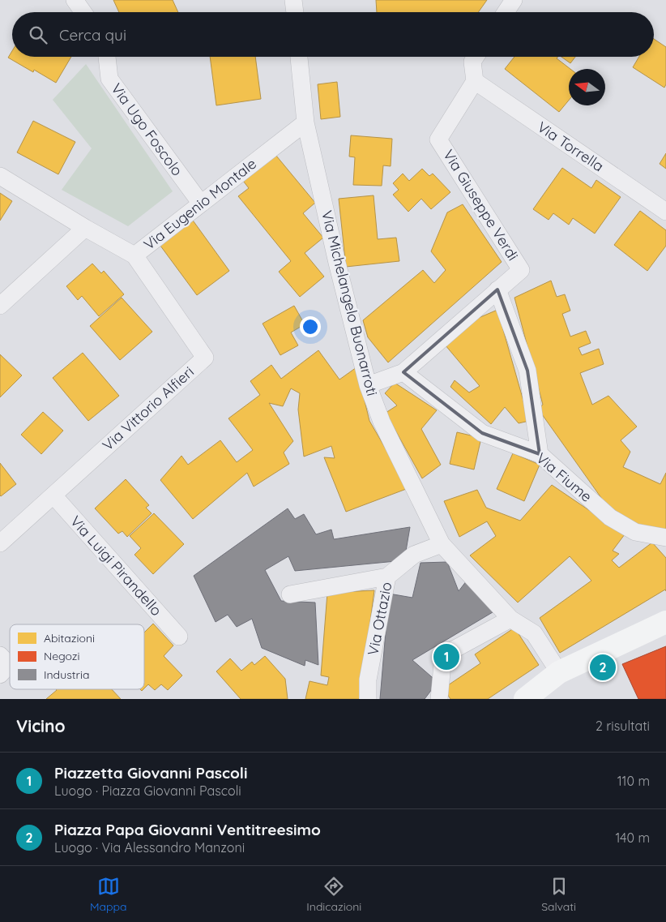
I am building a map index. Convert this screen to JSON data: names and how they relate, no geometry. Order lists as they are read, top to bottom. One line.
{"streets":{"street":["Via Ugo Foscolo","Via Torrella","Via Eugenio Montale","Via Giuseppe Verdi","Via Michelangelo Buonarroti","Via Vittorio Alfieri","Via Fiume","Via Luigi Pirandello","Via Ottazio"]},"crossings":[["Via Ugo Foscolo","Via Eugenio Montale"],["Via Torrella","Via Giuseppe Verdi"],["Via Eugenio Montale","Via Michelangelo Buonarroti"],["Via Eugenio Montale","Via Vittorio Alfieri"],["Via Michelangelo Buonarroti","Via Ottazio"],["Via Vittorio Alfieri","Via Luigi Pirandello"]],"legend":["Abitazioni","Negozi","Industria"],"north":"left","page":{"search":"Cerca qui","pins":["1","2"],"heading":["Vicino","2 risultati"],"list":[{"mark":"1","name":"Piazzetta Giovanni Pascoli","note":"Luogo · Piazza Giovanni Pascoli","value":"110 m"},{"mark":"2","name":"Piazza Papa Giovanni Ventitreesimo","note":"Luogo · Via Alessandro Manzoni","value":"140 m"}],"nav":["Mappa","Indicazioni","Salvati"]}}
